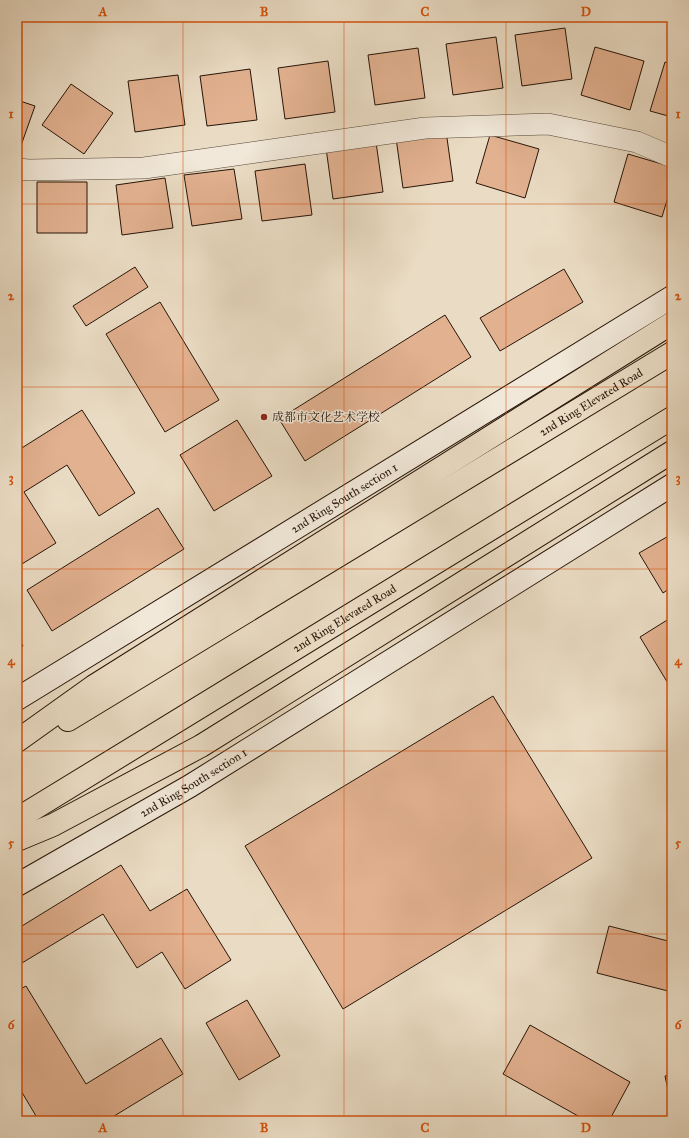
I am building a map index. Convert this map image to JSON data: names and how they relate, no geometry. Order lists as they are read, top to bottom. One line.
{"streets":{"highway":["2nd Ring Elevated Road"],"main road":["2nd Ring South section 1"]},"places":["成都市文化艺术学校"],"grid":{"columns":["A","B","C","D"],"rows":["1","2","3","4","5","6"]}}
